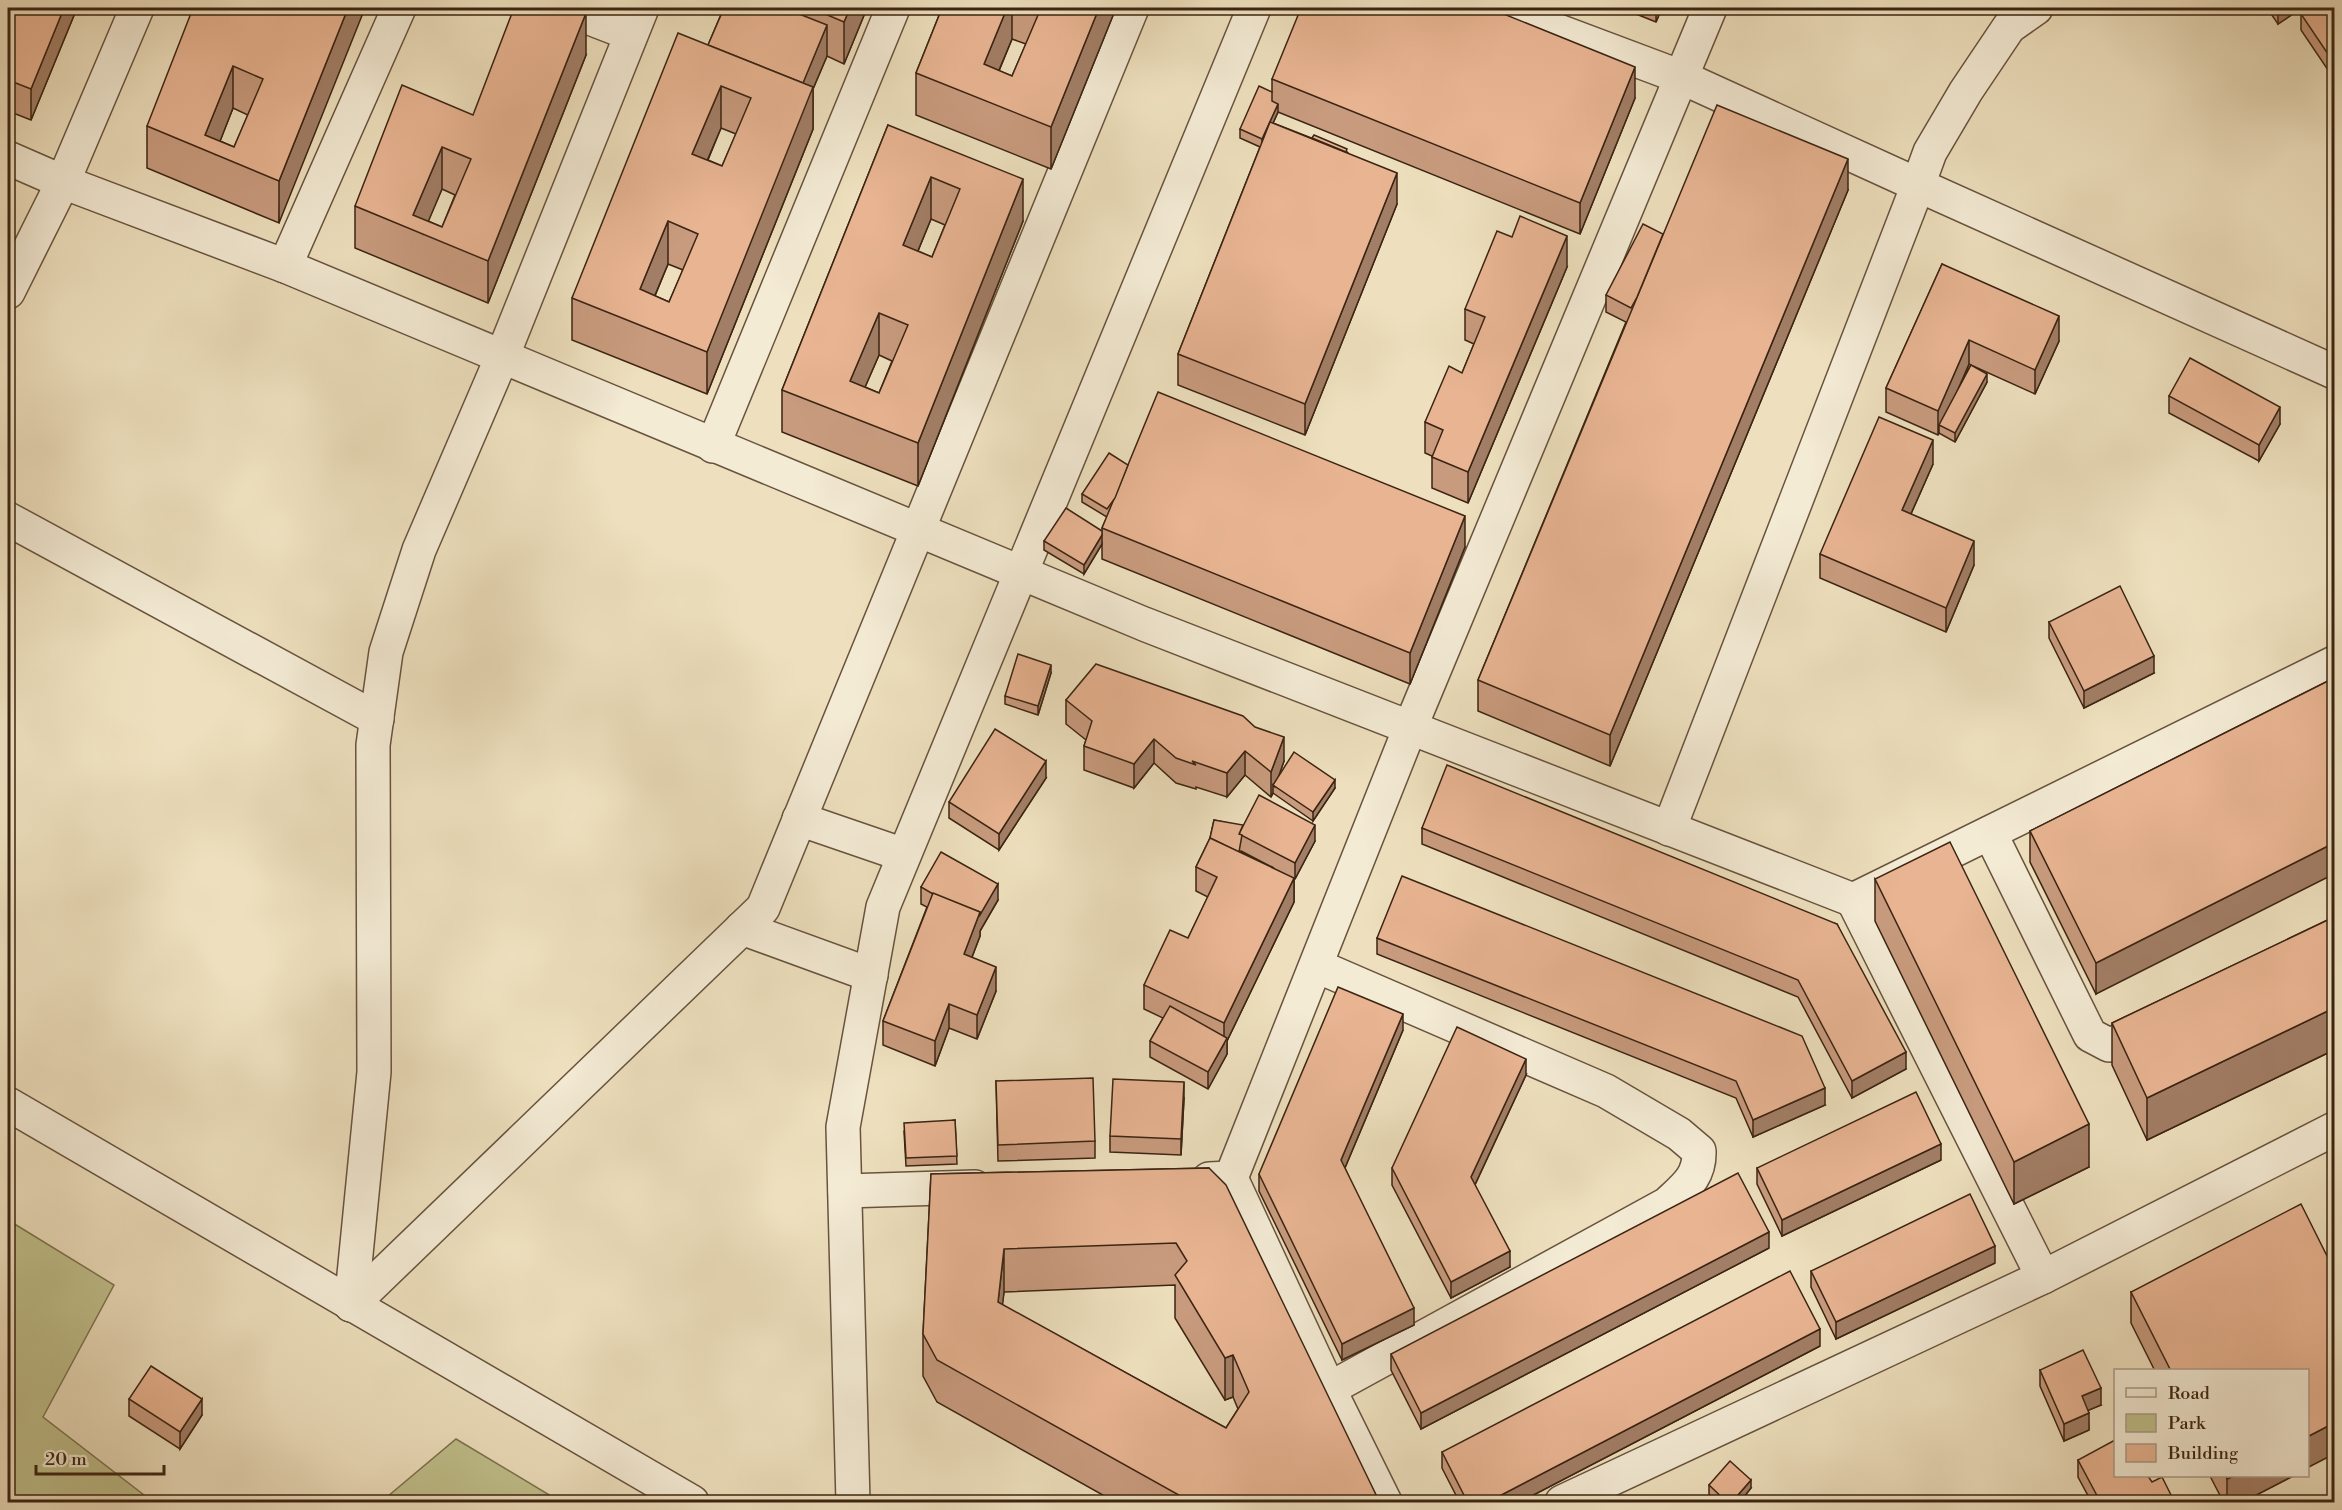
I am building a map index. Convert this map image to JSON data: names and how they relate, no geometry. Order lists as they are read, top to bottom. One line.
{"legend":["Road","Park","Building"],"scale_bar":"20 m"}
